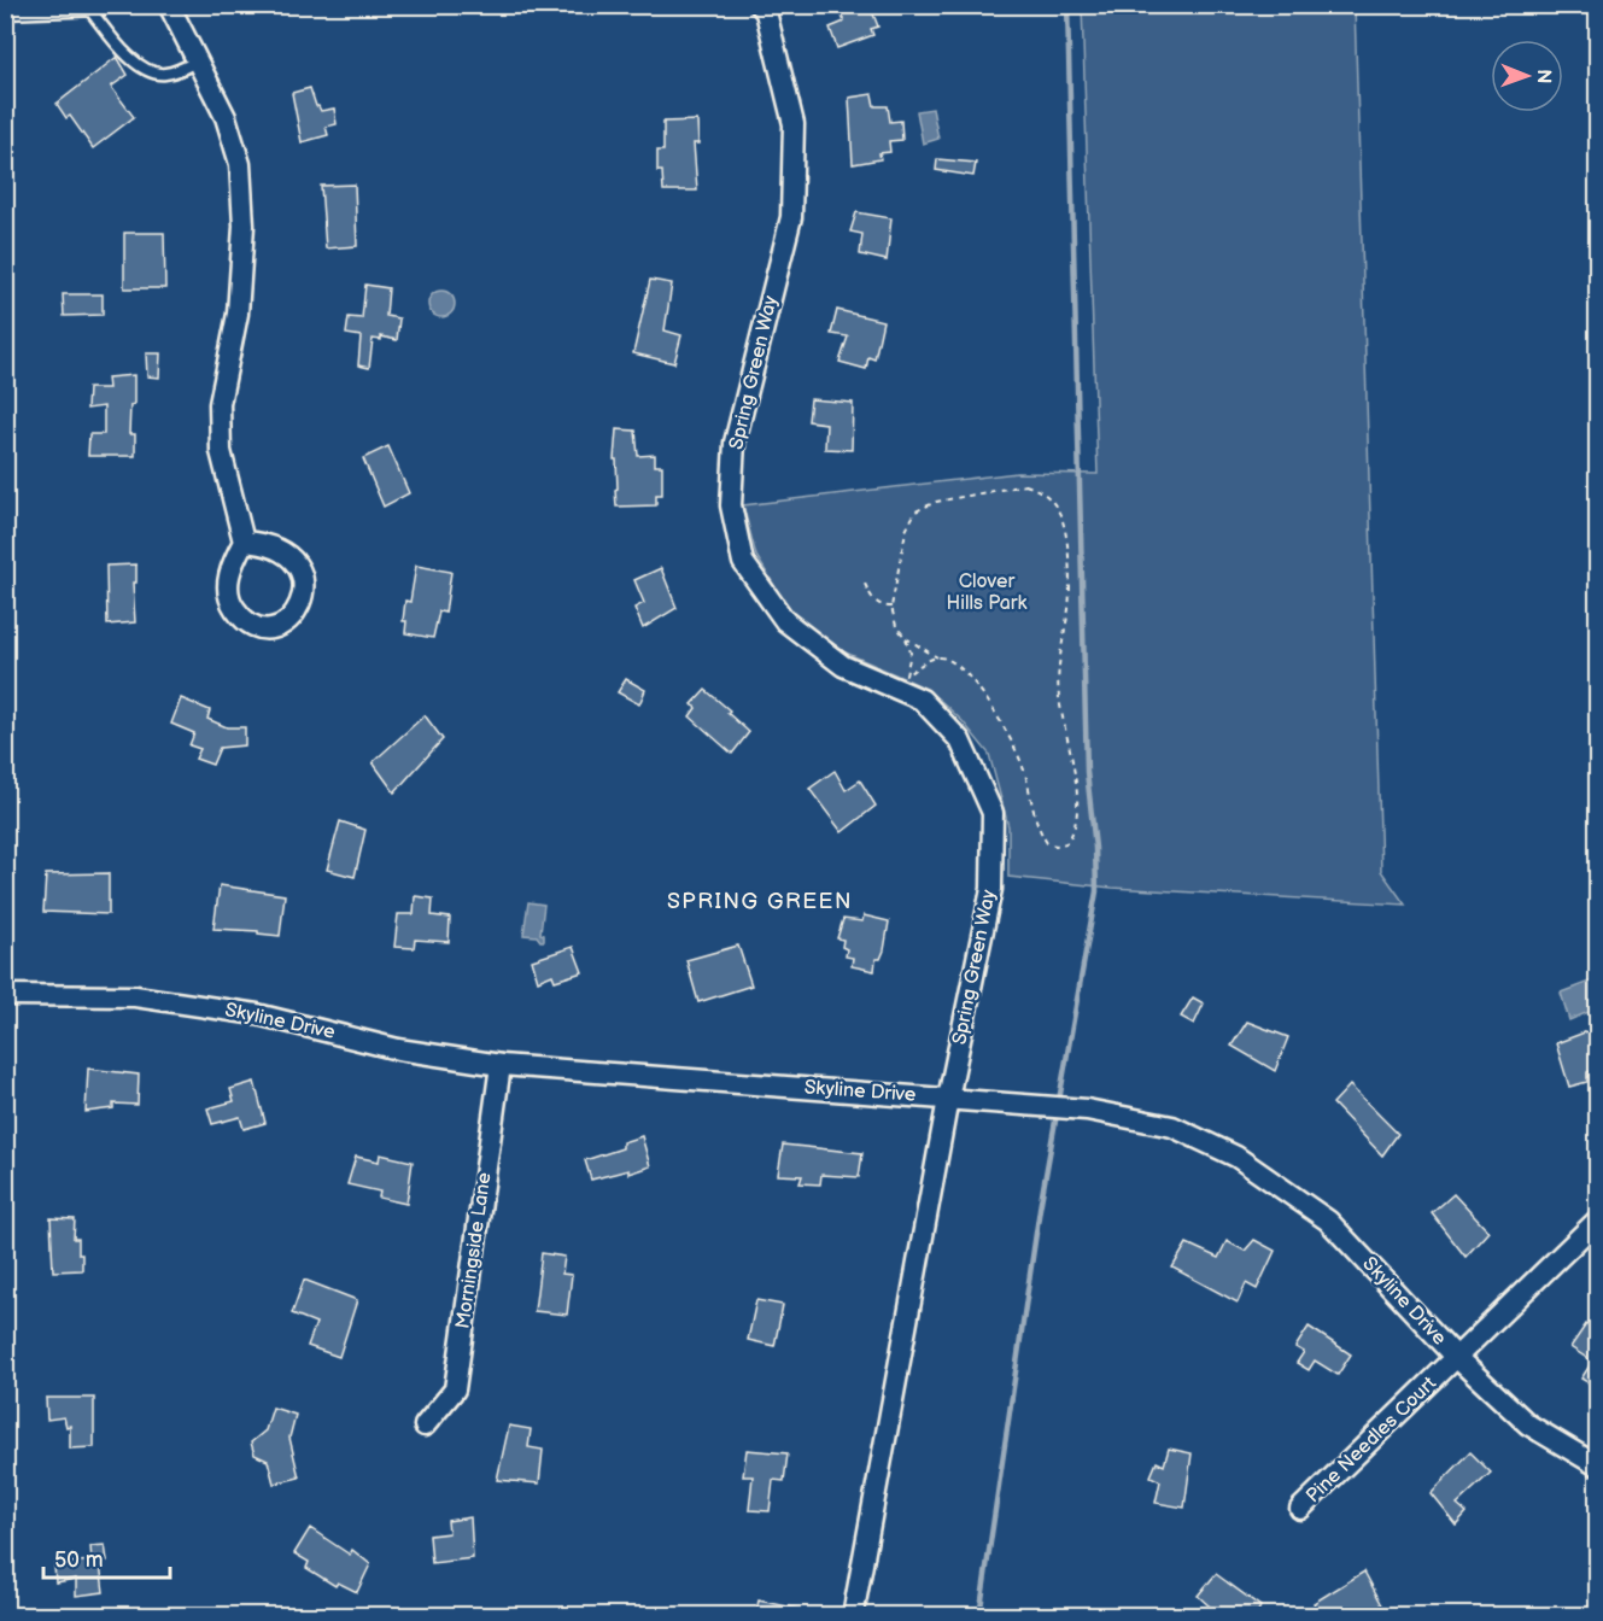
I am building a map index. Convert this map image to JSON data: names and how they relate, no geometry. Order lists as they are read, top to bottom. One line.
{"streets":{"street":["Spring Green Way","Skyline Drive","Morningside Lane","Pine Needles Court"]},"crossings":[["Spring Green Way","Skyline Drive"],["Skyline Drive","Morningside Lane"],["Skyline Drive","Pine Needles Court"]],"districts":["SPRING GREEN"],"parks":["Clover Hills Park"],"scale_bar":"50 m","north":"right"}
